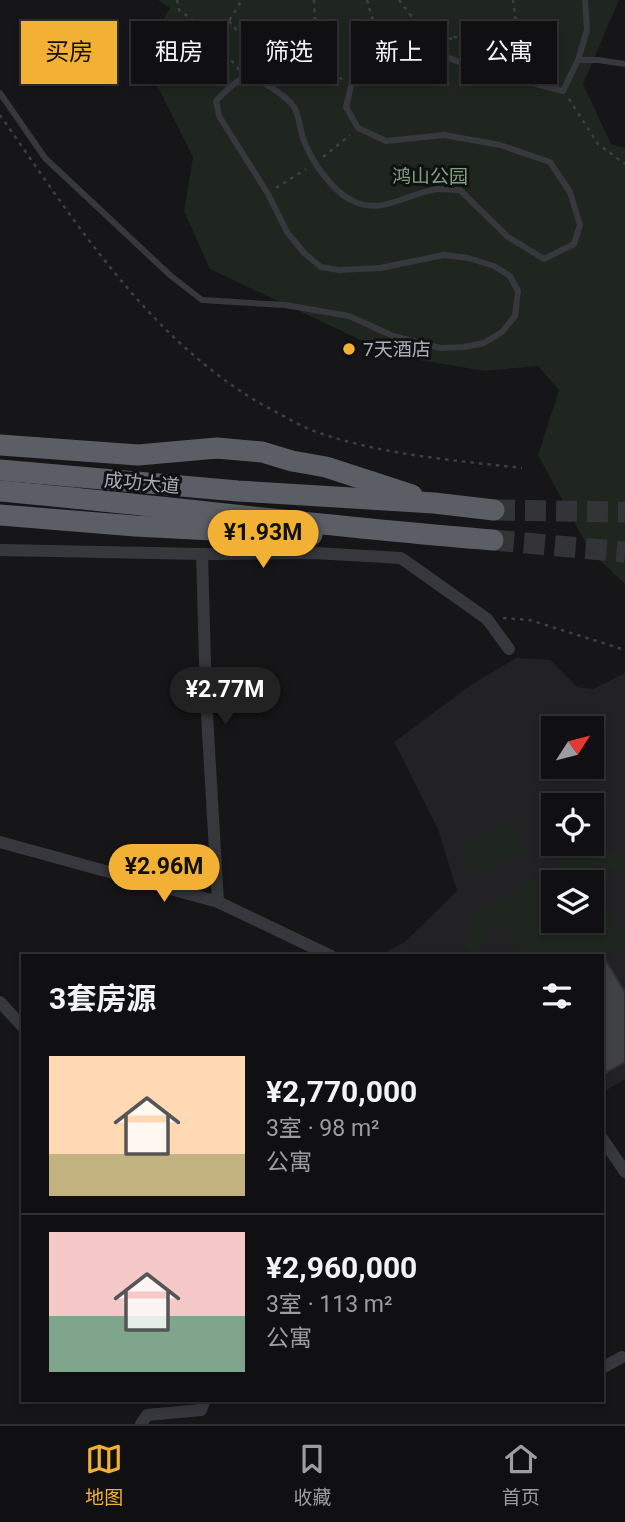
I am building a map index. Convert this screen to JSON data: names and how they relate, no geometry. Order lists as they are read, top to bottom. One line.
{"streets":{"highway":["成功大道"]},"parks":["鸿山公园"],"places":["7天酒店"],"north":"top right","page":{"chip":["买房","租房","筛选","新上","公寓"],"price":["¥1.93M","¥2.77M","¥2.96M"],"heading":"3套房源","list":[{"name":"¥2,770,000","note":"3室 · 98 m² · 公寓"},{"name":"¥2,960,000","note":"3室 · 113 m² · 公寓"}],"tabs":["地图","收藏","首页"]}}
